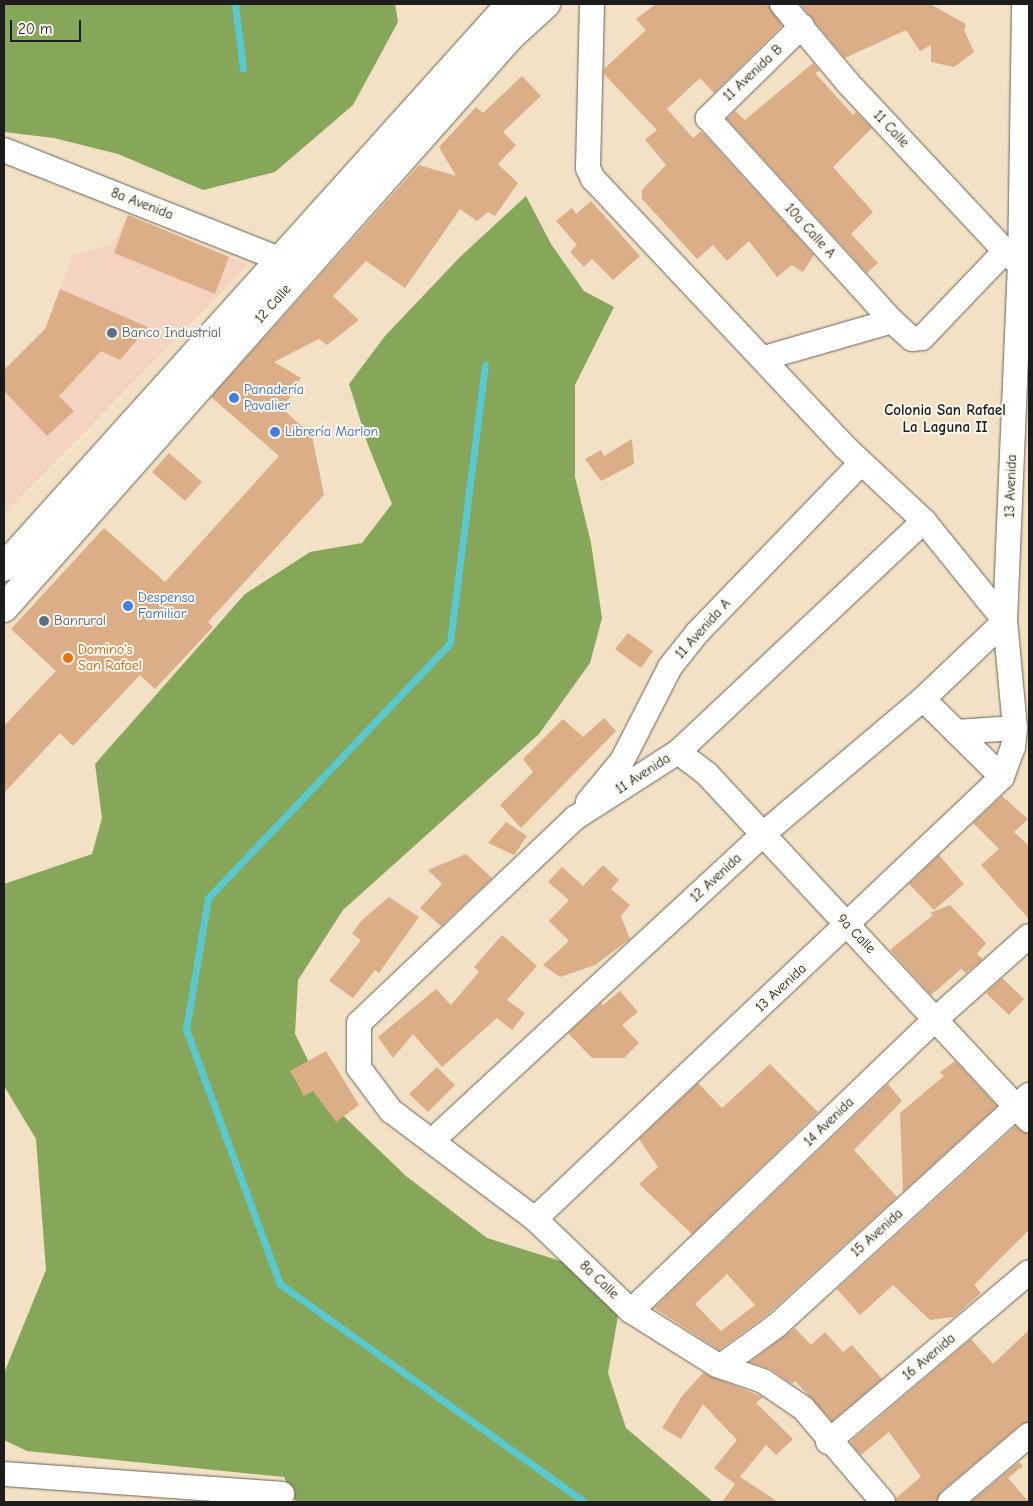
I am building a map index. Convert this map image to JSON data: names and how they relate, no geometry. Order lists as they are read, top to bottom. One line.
{"streets":{"main road":["12 Calle"],"street":["11 Avenida B","11 Calle","8a Avenida","10a Calle A","13 Avenida","11 Avenida A","11 Avenida","12 Avenida","9a Calle","14 Avenida","15 Avenida","8a Calle","16 Avenida"]},"crossings":[["11 Avenida B","11 Calle"],["11 Avenida B","10a Calle A"],["11 Calle","10a Calle A"],["11 Calle","13 Avenida"],["8a Avenida","12 Calle"],["10a Calle A","13 Avenida"],["13 Avenida","12 Avenida"],["13 Avenida","9a Calle"],["13 Avenida","8a Calle"],["11 Avenida A","11 Avenida"],["11 Avenida","9a Calle"],["11 Avenida","8a Calle"],["12 Avenida","9a Calle"],["12 Avenida","8a Calle"],["9a Calle","14 Avenida"],["9a Calle","15 Avenida"],["14 Avenida","8a Calle"],["15 Avenida","8a Calle"],["8a Calle","16 Avenida"]],"districts":["Colonia San Rafael La Laguna II"],"places":["Banco Industrial","Panadería Pavalier","Librería Marlon","Despensa Familiar","Banrural","Domino's San Rafael"],"scale_bar":"20 m"}
